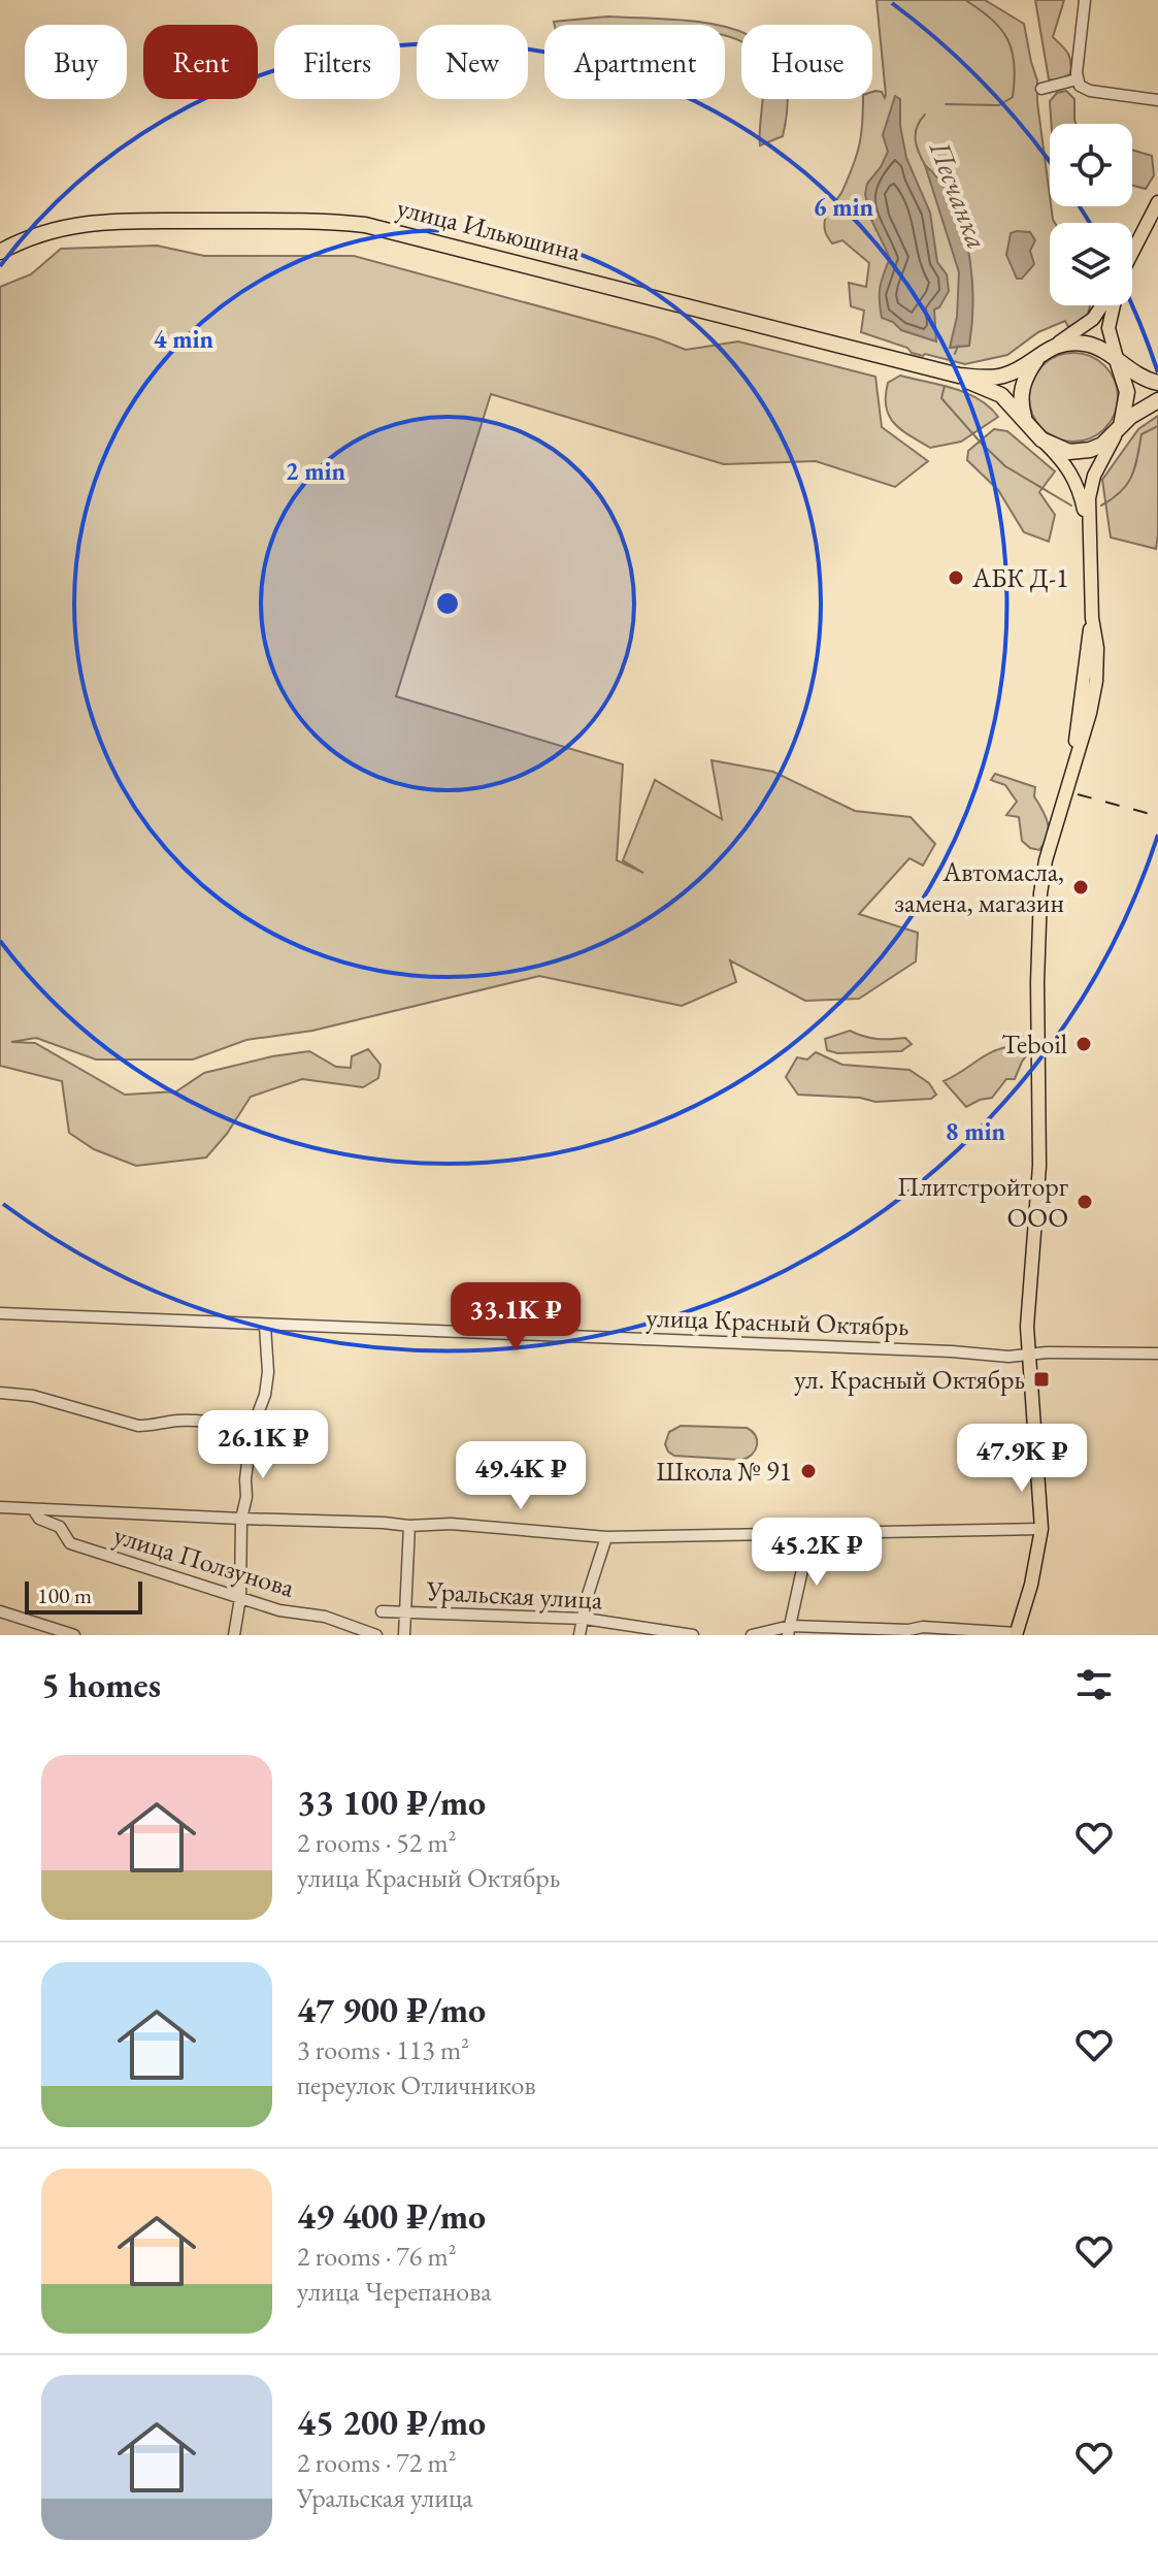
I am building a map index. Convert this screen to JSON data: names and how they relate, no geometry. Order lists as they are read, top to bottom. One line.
{"streets":{"highway":["улица Ильюшина"],"street":["улица Красный Октябрь","улица Ползунова","Уральская улица"]},"water":["Песчанка"],"places":{"other":["АБК Д-1","Автомасла, замена, магазин","Teboil","Плитстройторг ООО","Школа № 91"],"transit":["ул. Красный Октябрь"]},"scale_bar":"100 m","page":{"chip":["Buy","Rent","Filters","New","Apartment","House"],"price":["33.1K ₽","26.1K ₽","47.9K ₽","49.4K ₽","45.2K ₽"],"scale":"100 m","heading":"5 homes","list":[{"name":"33 100 ₽/mo","note":"2 rooms · 52 m² · улица Красный Октябрь"},{"name":"47 900 ₽/mo","note":"3 rooms · 113 m² · переулок Отличников"},{"name":"49 400 ₽/mo","note":"2 rooms · 76 m² · улица Черепанова"},{"name":"45 200 ₽/mo","note":"2 rooms · 72 m² · Уральская улица"}]},"rings":["6 min","4 min","2 min","8 min"]}
